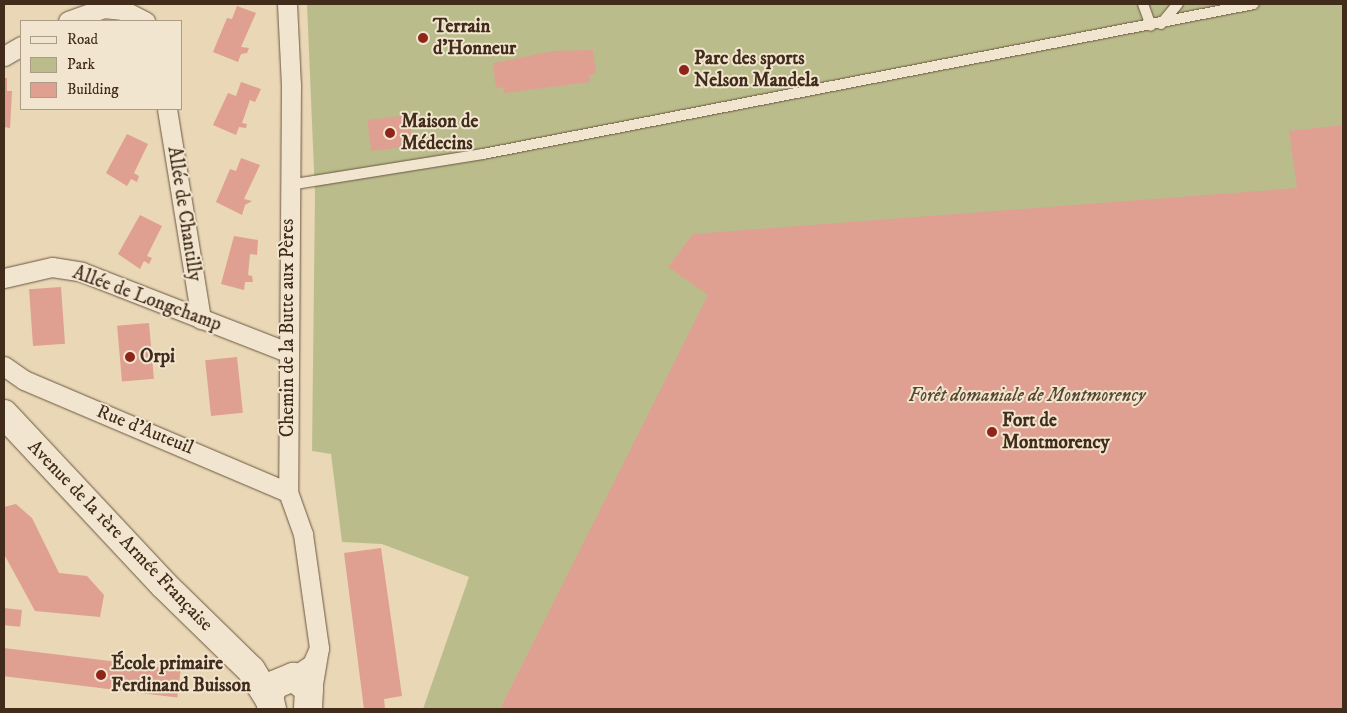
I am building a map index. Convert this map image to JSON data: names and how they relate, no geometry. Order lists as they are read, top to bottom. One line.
{"streets":{"main road":["Avenue de la 1ère Armée Française"],"street":["Allée de Chantilly","Allée de Longchamp","Chemin de la Butte aux Pères","Rue d'Auteuil"]},"crossings":[["Allée de Chantilly","Allée de Longchamp"],["Allée de Longchamp","Chemin de la Butte aux Pères"],["Chemin de la Butte aux Pères","Rue d'Auteuil"],["Chemin de la Butte aux Pères","Avenue de la 1ère Armée Française"]],"parks":["Forêt domaniale de Montmorency"],"places":["Terrain d'Honneur","Parc des sports Nelson Mandela","Maison de Médecins","Orpi","Fort de Montmorency","École primaire Ferdinand Buisson"],"legend":["Road","Park","Building"]}
